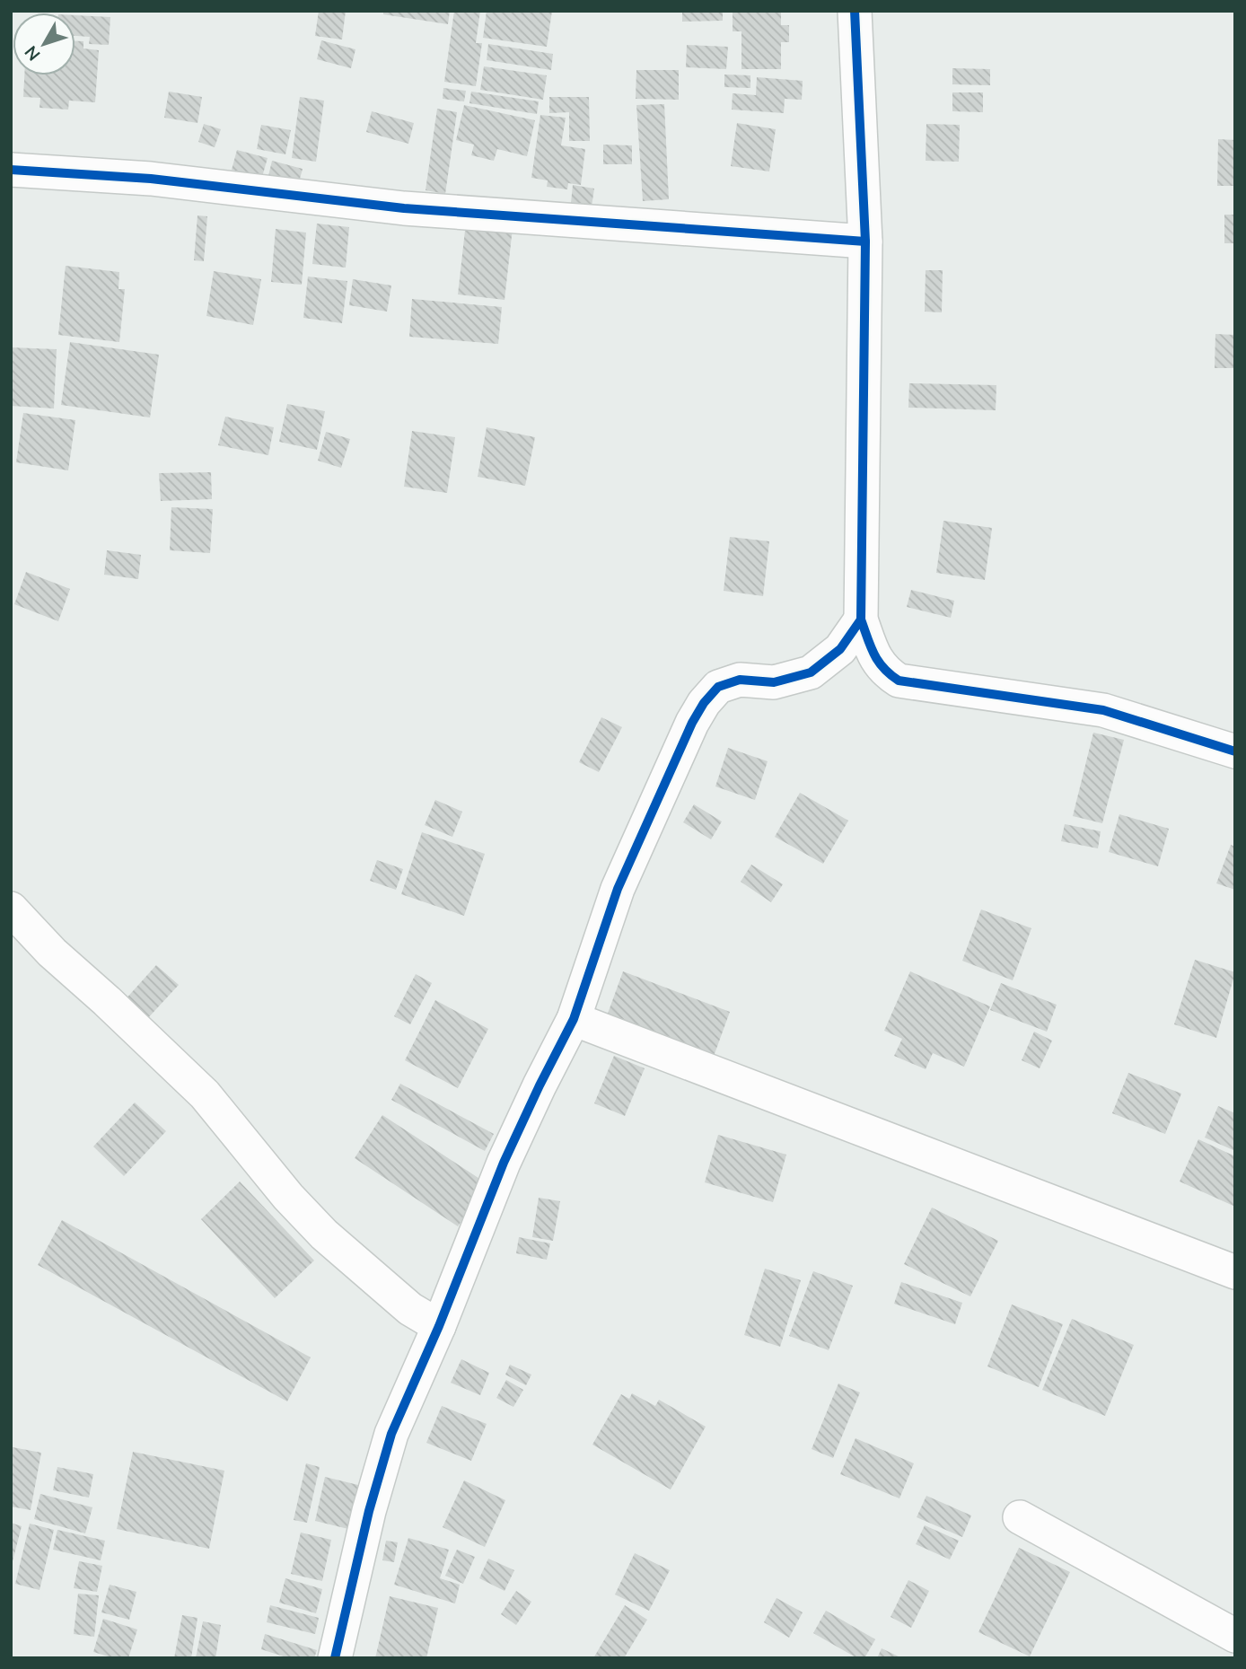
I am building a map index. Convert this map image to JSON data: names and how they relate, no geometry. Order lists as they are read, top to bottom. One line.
{"north":"bottom left"}
